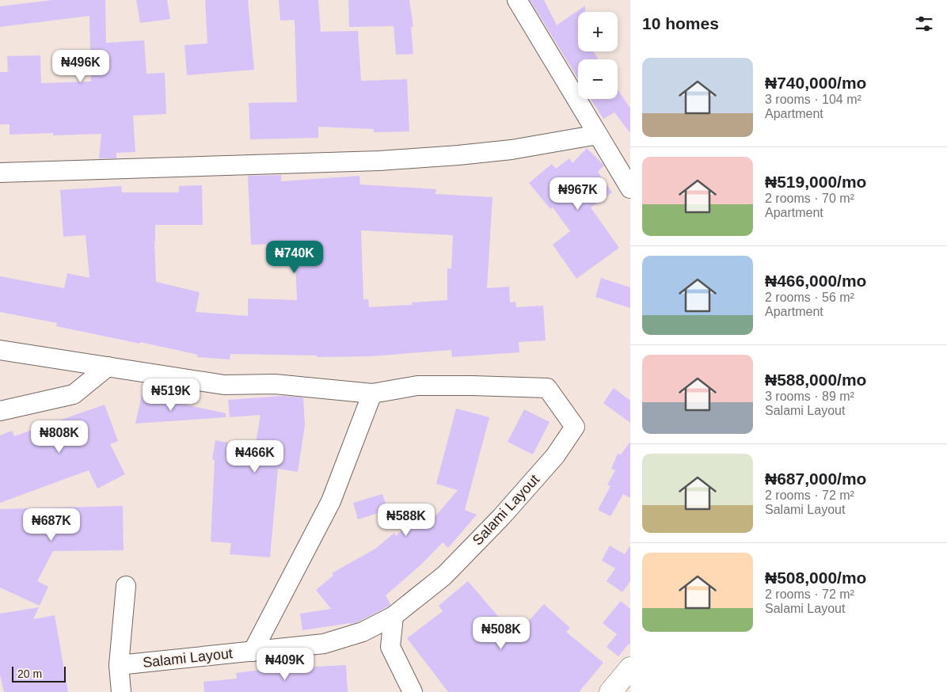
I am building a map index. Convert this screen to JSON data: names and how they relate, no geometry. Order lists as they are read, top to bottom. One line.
{"streets":{"street":["Salami Layout"]},"scale_bar":"20 m","page":{"heading":"10 homes","map_buttons":["+","−"],"list":[{"name":"₦740,000/mo","note":"3 rooms · 104 m² · Apartment"},{"name":"₦519,000/mo","note":"2 rooms · 70 m² · Apartment"},{"name":"₦466,000/mo","note":"2 rooms · 56 m² · Apartment"},{"name":"₦588,000/mo","note":"3 rooms · 89 m² · Salami Layout"},{"name":"₦687,000/mo","note":"2 rooms · 72 m² · Salami Layout"},{"name":"₦508,000/mo","note":"2 rooms · 72 m² · Salami Layout"}],"price":["₦496K","₦967K","₦740K","₦519K","₦808K","₦466K","₦588K","₦687K","₦508K","₦409K"],"scale":"20 m"}}
